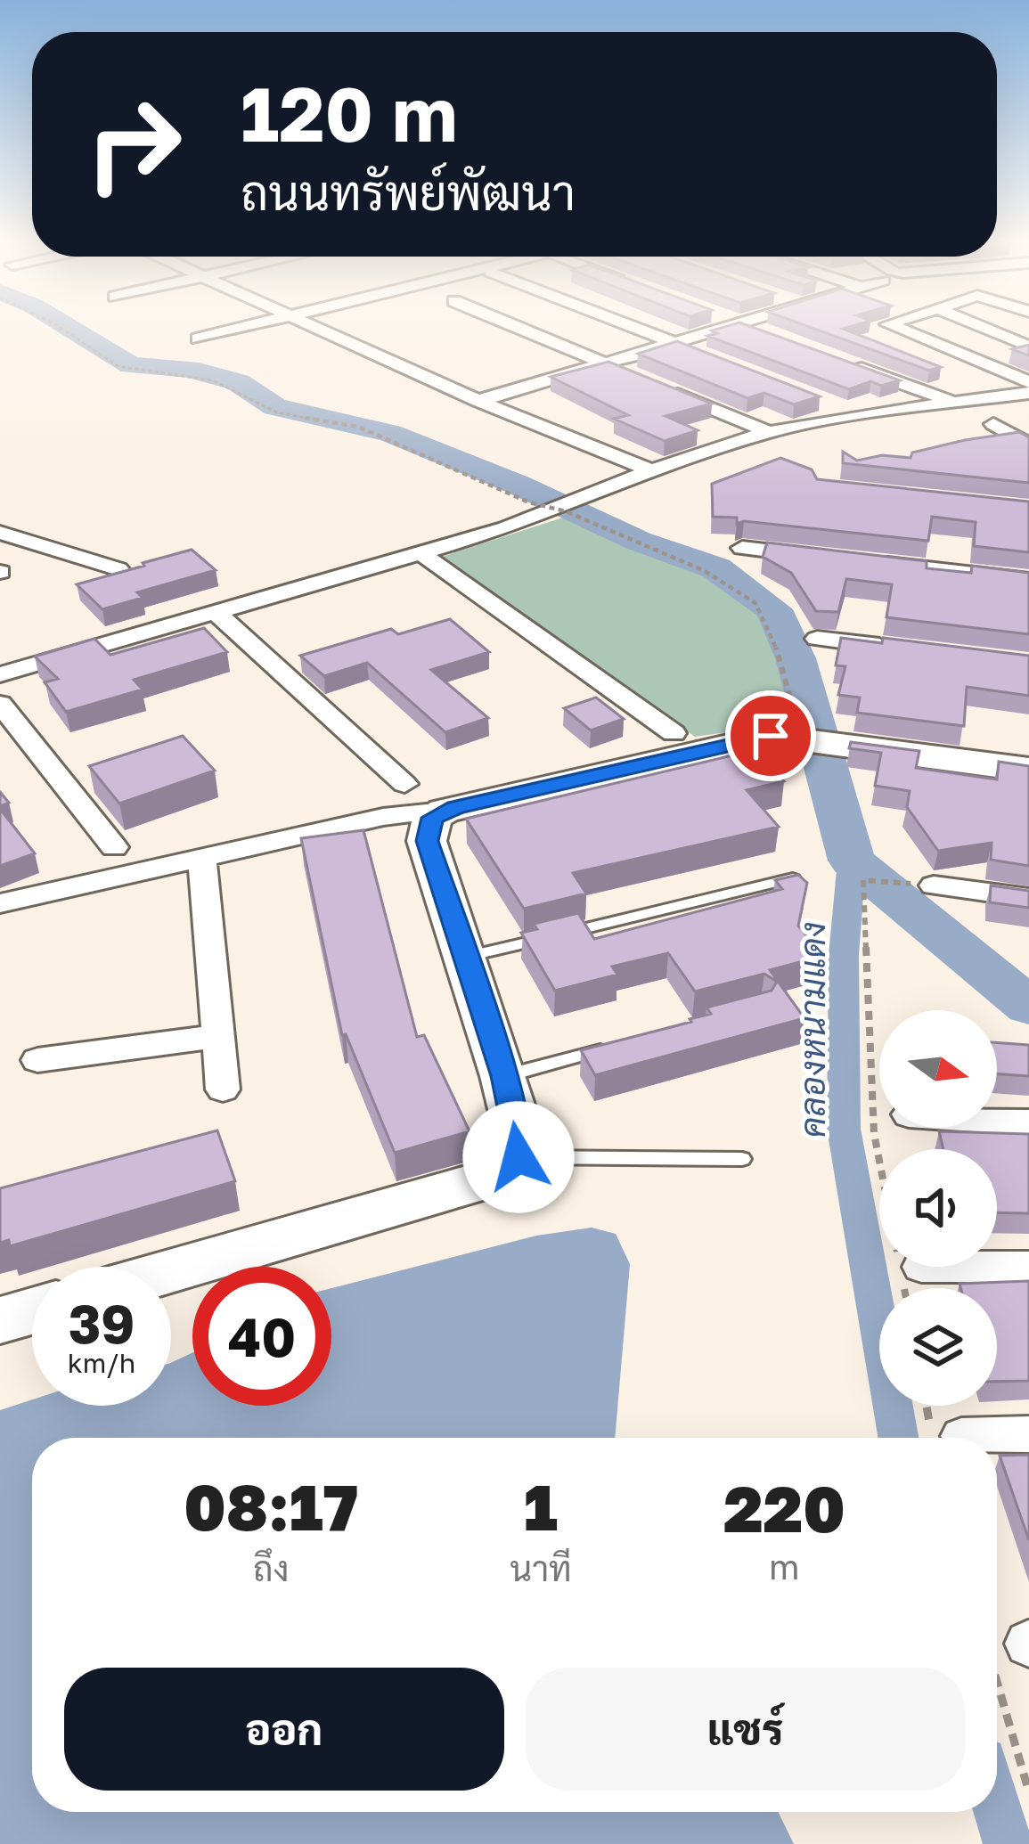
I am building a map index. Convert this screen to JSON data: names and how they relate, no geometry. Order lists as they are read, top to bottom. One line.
{"water":["คลองหนามแดง"],"north":"right","page":{"turn":["120 m","ถนนทรัพย์พัฒนา"],"speed":"39 km/h","limit":"40","eta":["08:17","ถึง","1","นาที","220","m"],"buttons":["ออก","แชร์"]}}
